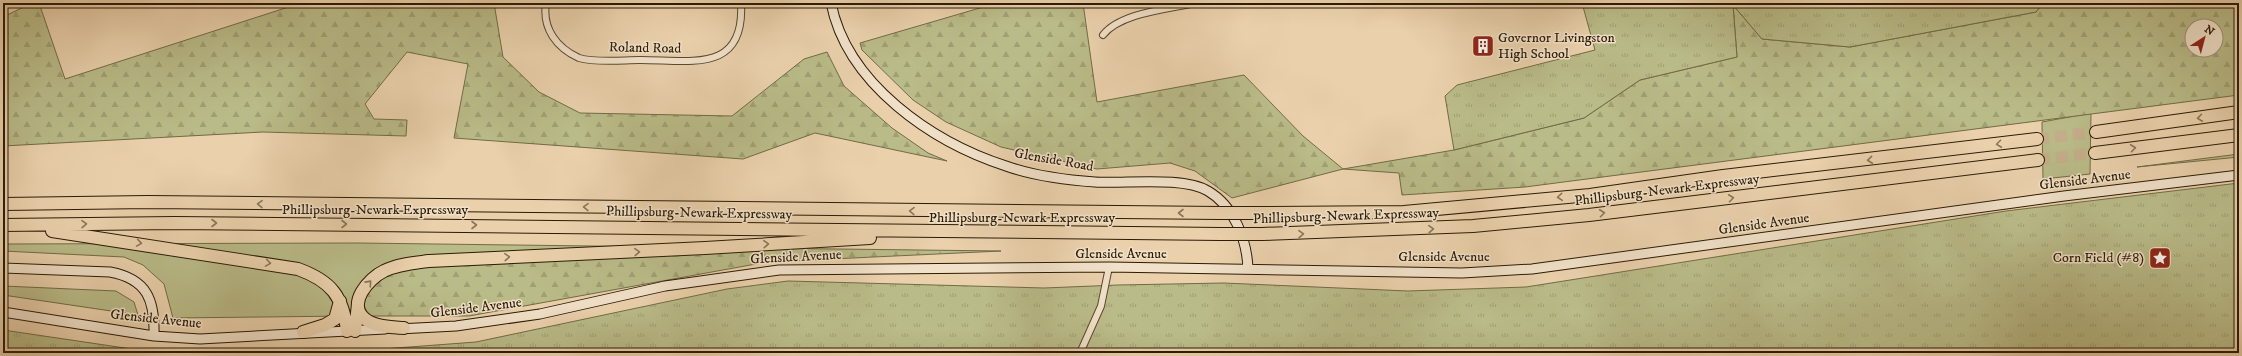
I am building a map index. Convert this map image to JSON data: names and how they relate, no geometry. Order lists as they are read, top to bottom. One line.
{"streets":{"highway":["Phillipsburg-Newark Expressway"],"main road":["Glenside Road","Glenside Avenue"],"street":["Roland Road"]},"crossings":[["Glenside Road","Glenside Avenue"]],"places":{"building":["Governor Livingston High School"],"place":["Corn Field (#8)"]},"north":"top right"}
